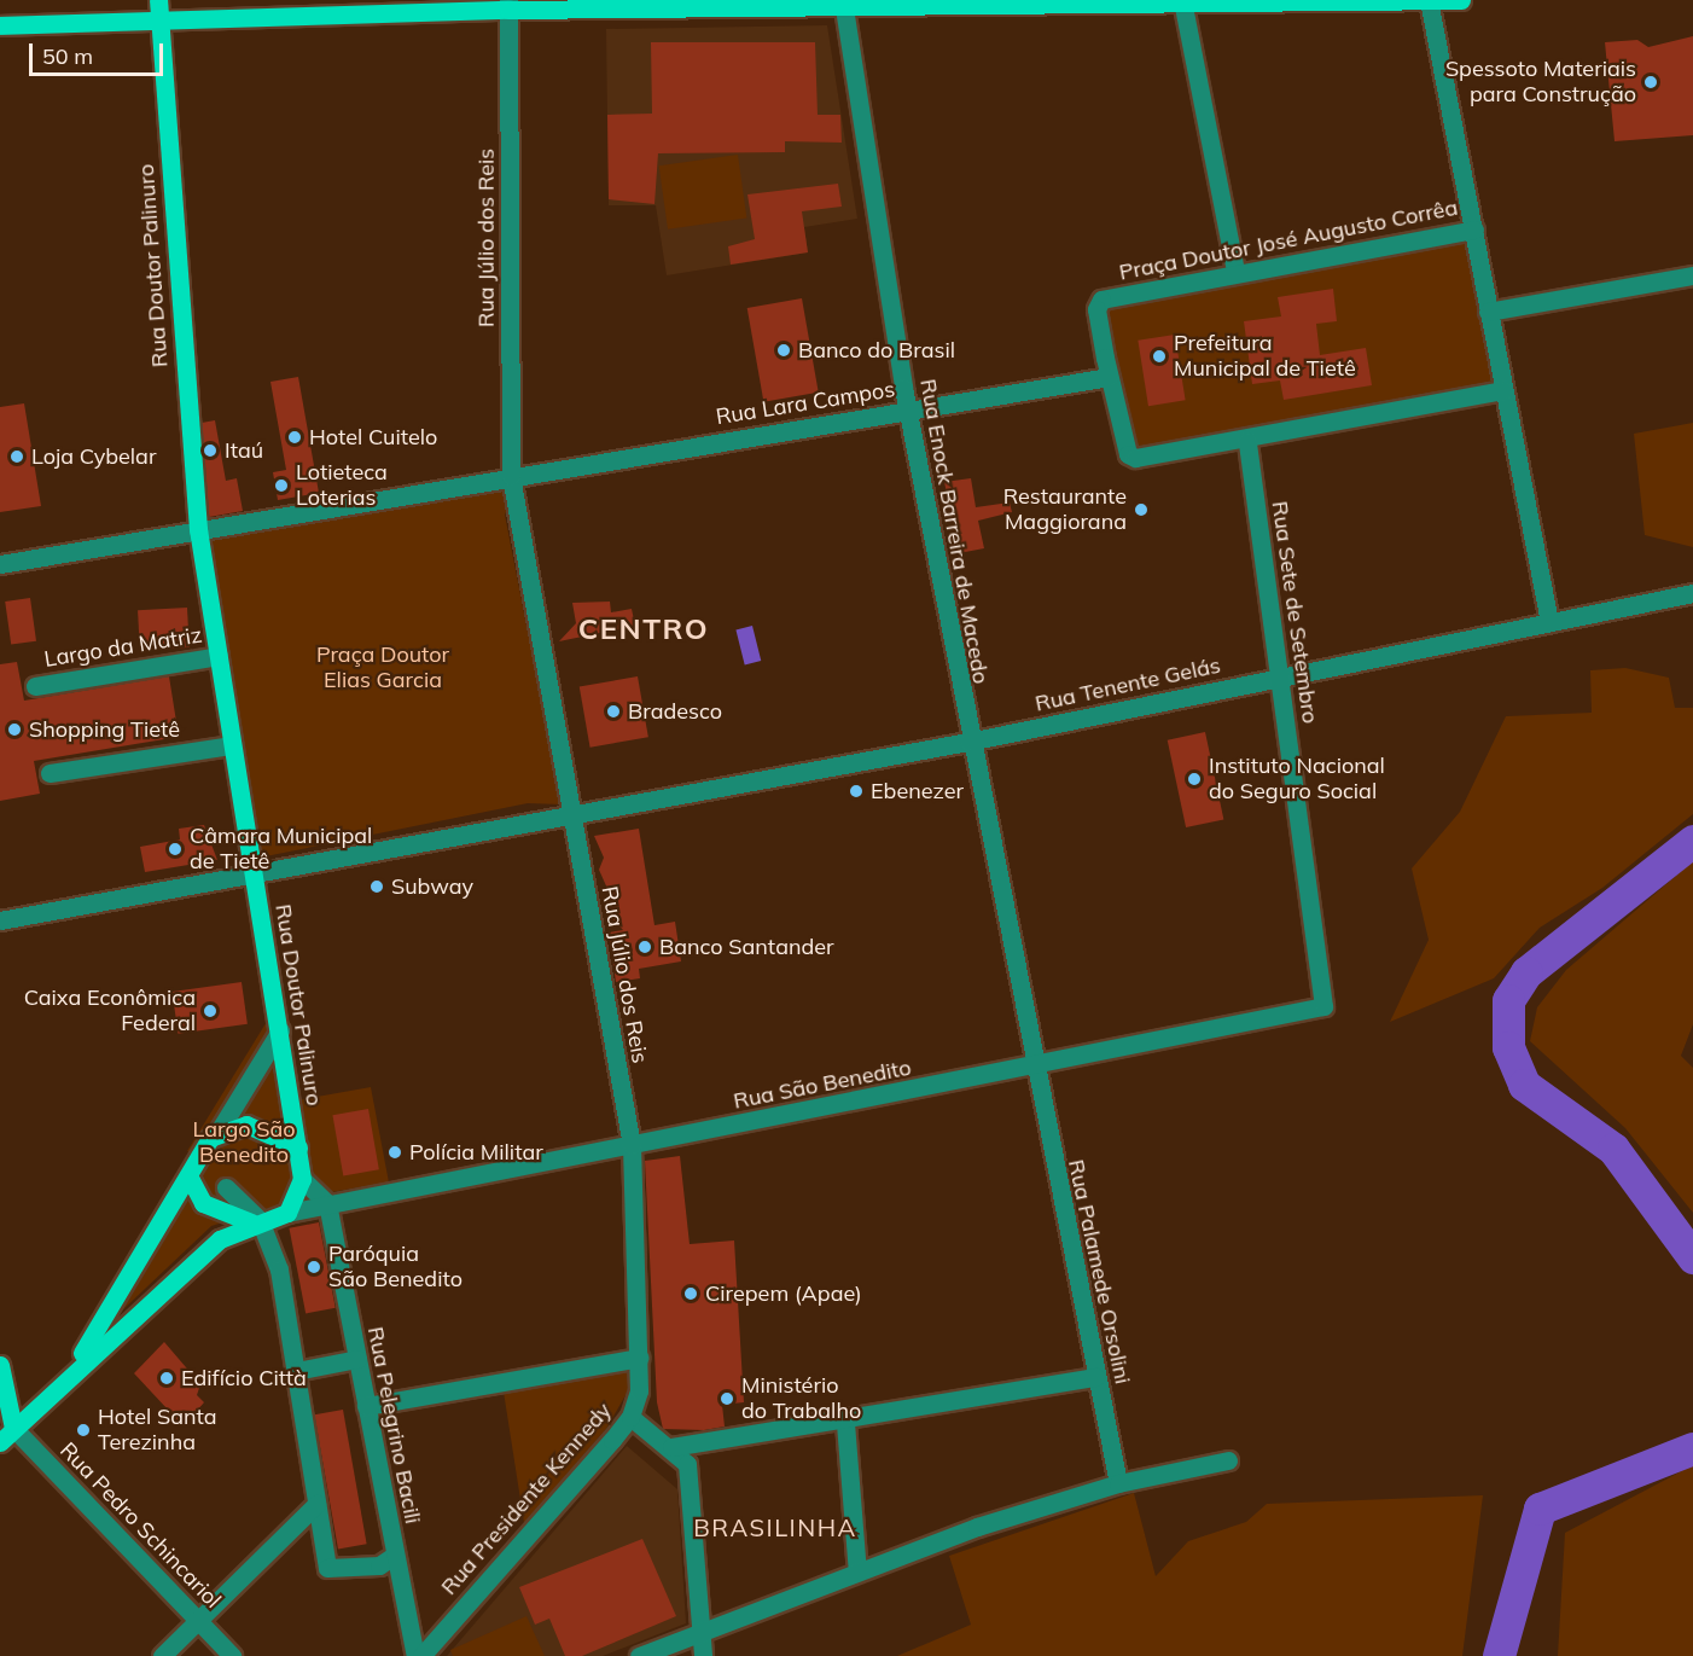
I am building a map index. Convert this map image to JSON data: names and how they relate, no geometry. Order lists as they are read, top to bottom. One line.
{"streets":{"main road":["Rua Doutor Palinuro"],"street":["Rua Júlio dos Reis","Praça Doutor José Augusto Corrêa","Rua Lara Campos","Rua Enock Barreira de Macedo","Rua Sete de Setembro","Largo da Matriz","Rua Tenente Gelás","Rua São Benedito","Rua Palamede Orsolini","Rua Pelegrino Bacili","Rua Presidente Kennedy","Rua Pedro Schincariol"]},"crossings":[["Rua Júlio dos Reis","Rua Lara Campos"],["Rua Júlio dos Reis","Rua Tenente Gelás"],["Rua Júlio dos Reis","Rua São Benedito"],["Rua Júlio dos Reis","Rua Presidente Kennedy"],["Praça Doutor José Augusto Corrêa","Rua Lara Campos"],["Praça Doutor José Augusto Corrêa","Rua Sete de Setembro"],["Rua Lara Campos","Rua Enock Barreira de Macedo"],["Rua Enock Barreira de Macedo","Rua Tenente Gelás"],["Rua Enock Barreira de Macedo","Rua São Benedito"],["Rua Enock Barreira de Macedo","Rua Palamede Orsolini"],["Rua Sete de Setembro","Rua Tenente Gelás"],["Rua Sete de Setembro","Rua São Benedito"],["Rua São Benedito","Rua Palamede Orsolini"],["Rua São Benedito","Rua Pelegrino Bacili"],["Rua São Benedito","Rua Presidente Kennedy"]],"districts":["CENTRO","BRASILINHA"],"parks":["Praça Doutor Elias Garcia","Largo São Benedito"],"places":["Spessoto Materiais para Construção","Banco do Brasil","Prefeitura Municipal de Tietê","Hotel Cuitelo","Itaú","Loja Cybelar","Lotieteca Loterias","Restaurante Maggiorana","Bradesco","Shopping Tietê","Instituto Nacional do Seguro Social","Ebenezer","Câmara Municipal de Tietê","Subway","Banco Santander","Caixa Econômica Federal","Polícia Militar","Paróquia São Benedito","Cirepem (Apae)","Edifício Città","Ministério do Trabalho","Hotel Santa Terezinha"],"scale_bar":"50 m"}
